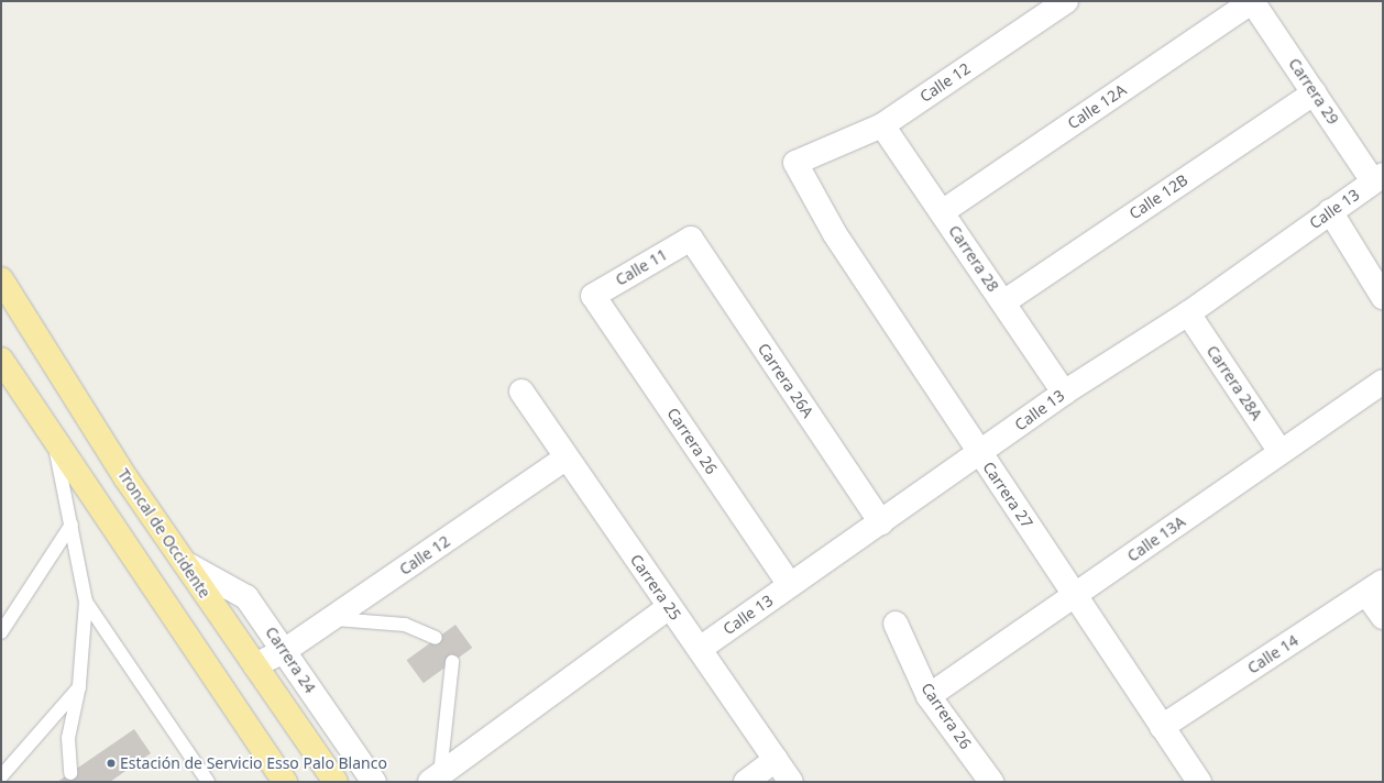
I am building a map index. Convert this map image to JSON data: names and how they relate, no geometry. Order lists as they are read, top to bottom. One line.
{"streets":{"highway":["Troncal de Occidente"],"street":["Calle 12","Carrera 29","Calle 12A","Calle 12B","Calle 13","Carrera 28","Calle 11","Carrera 26A","Carrera 28A","Carrera 26","Carrera 27","Calle 13A","Carrera 25","Calle 14","Carrera 24"]},"crossings":[["Calle 12","Carrera 28"],["Calle 12","Carrera 27"],["Calle 12","Troncal de Occidente"],["Calle 12","Carrera 25"],["Calle 12","Carrera 24"],["Carrera 29","Calle 12A"],["Carrera 29","Calle 12B"],["Carrera 29","Calle 13"],["Calle 12A","Carrera 28"],["Calle 12B","Carrera 28"],["Calle 13","Carrera 28"],["Calle 13","Carrera 26A"],["Calle 13","Carrera 28A"],["Calle 13","Carrera 26"],["Calle 13","Carrera 27"],["Calle 13","Carrera 25"],["Calle 11","Carrera 26A"],["Calle 11","Carrera 26"],["Carrera 28A","Calle 13A"],["Carrera 26","Calle 13A"],["Carrera 27","Calle 13A"],["Carrera 27","Calle 14"],["Troncal de Occidente","Carrera 24"]],"places":["Estación de Servicio Esso Palo Blanco"]}
